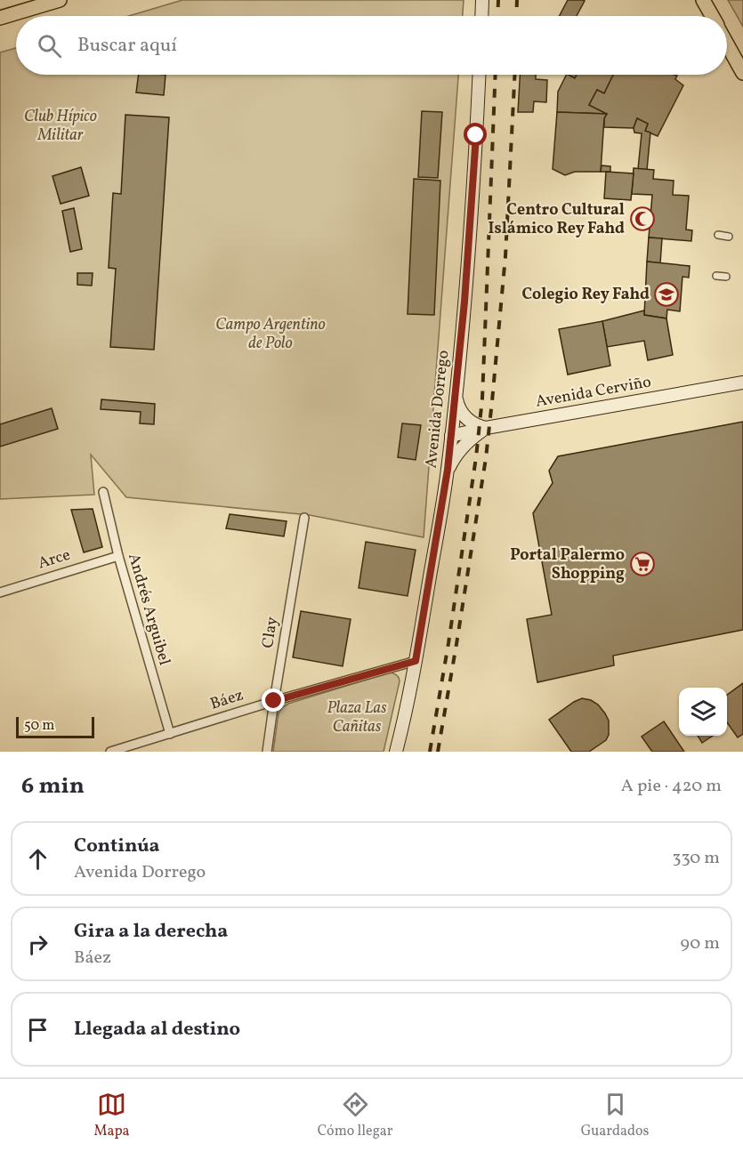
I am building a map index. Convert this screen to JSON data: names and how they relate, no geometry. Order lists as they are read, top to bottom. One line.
{"streets":{"main road":["Avenida Cerviño","Avenida Dorrego"],"street":["Arce","Andrés Arguibel","Clay","Báez"]},"crossings":[["Avenida Cerviño","Avenida Dorrego"],["Avenida Dorrego","Báez"],["Arce","Andrés Arguibel"],["Andrés Arguibel","Báez"],["Clay","Báez"]],"parks":["Club Hípico Militar","Campo Argentino de Polo","Plaza Las Cañitas"],"places":{"mosque":["Centro Cultural Islámico Rey Fahd"],"school or university":["Colegio Rey Fahd"],"supermarket":["Portal Palermo Shopping"]},"scale_bar":"50 m","page":{"search":"Buscar aquí","scale":"50 m","heading":["6 min","A pie · 420 m"],"list":[["Continúa","Avenida Dorrego","330 m"],["Gira a la derecha","Báez","90 m"],"Llegada al destino"],"nav":["Mapa","Cómo llegar","Guardados"]}}
